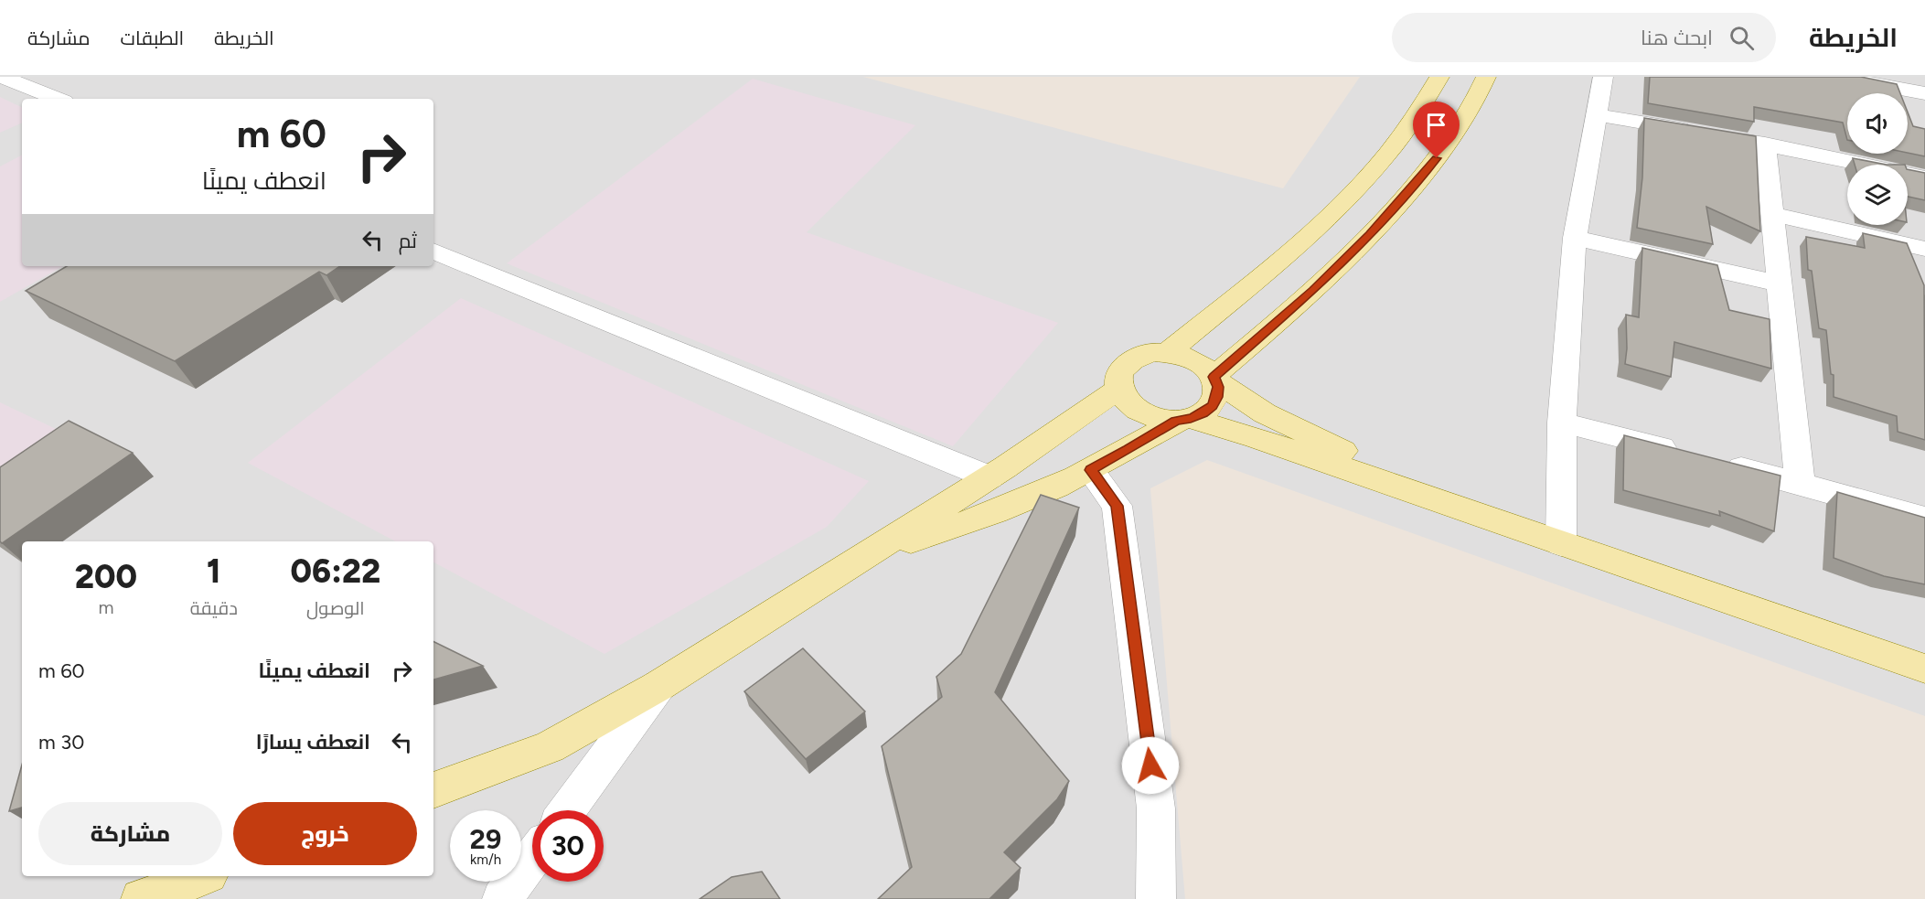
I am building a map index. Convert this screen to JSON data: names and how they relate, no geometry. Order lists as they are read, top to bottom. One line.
{"page":{"header":"الخريطة","search":"ابحث هنا","nav":["الخريطة","الطبقات","مشاركة"],"turn":["60 m","انعطف يمينًا"],"then":"ثم","eta":["06:22","الوصول","1","دقيقة","200","m"],"list":[{"name":"انعطف يمينًا","value":"60 m"},{"name":"انعطف يسارًا","value":"30 m"}],"buttons":["خروج","مشاركة"],"speed":"29 km/h","limit":"30"}}
